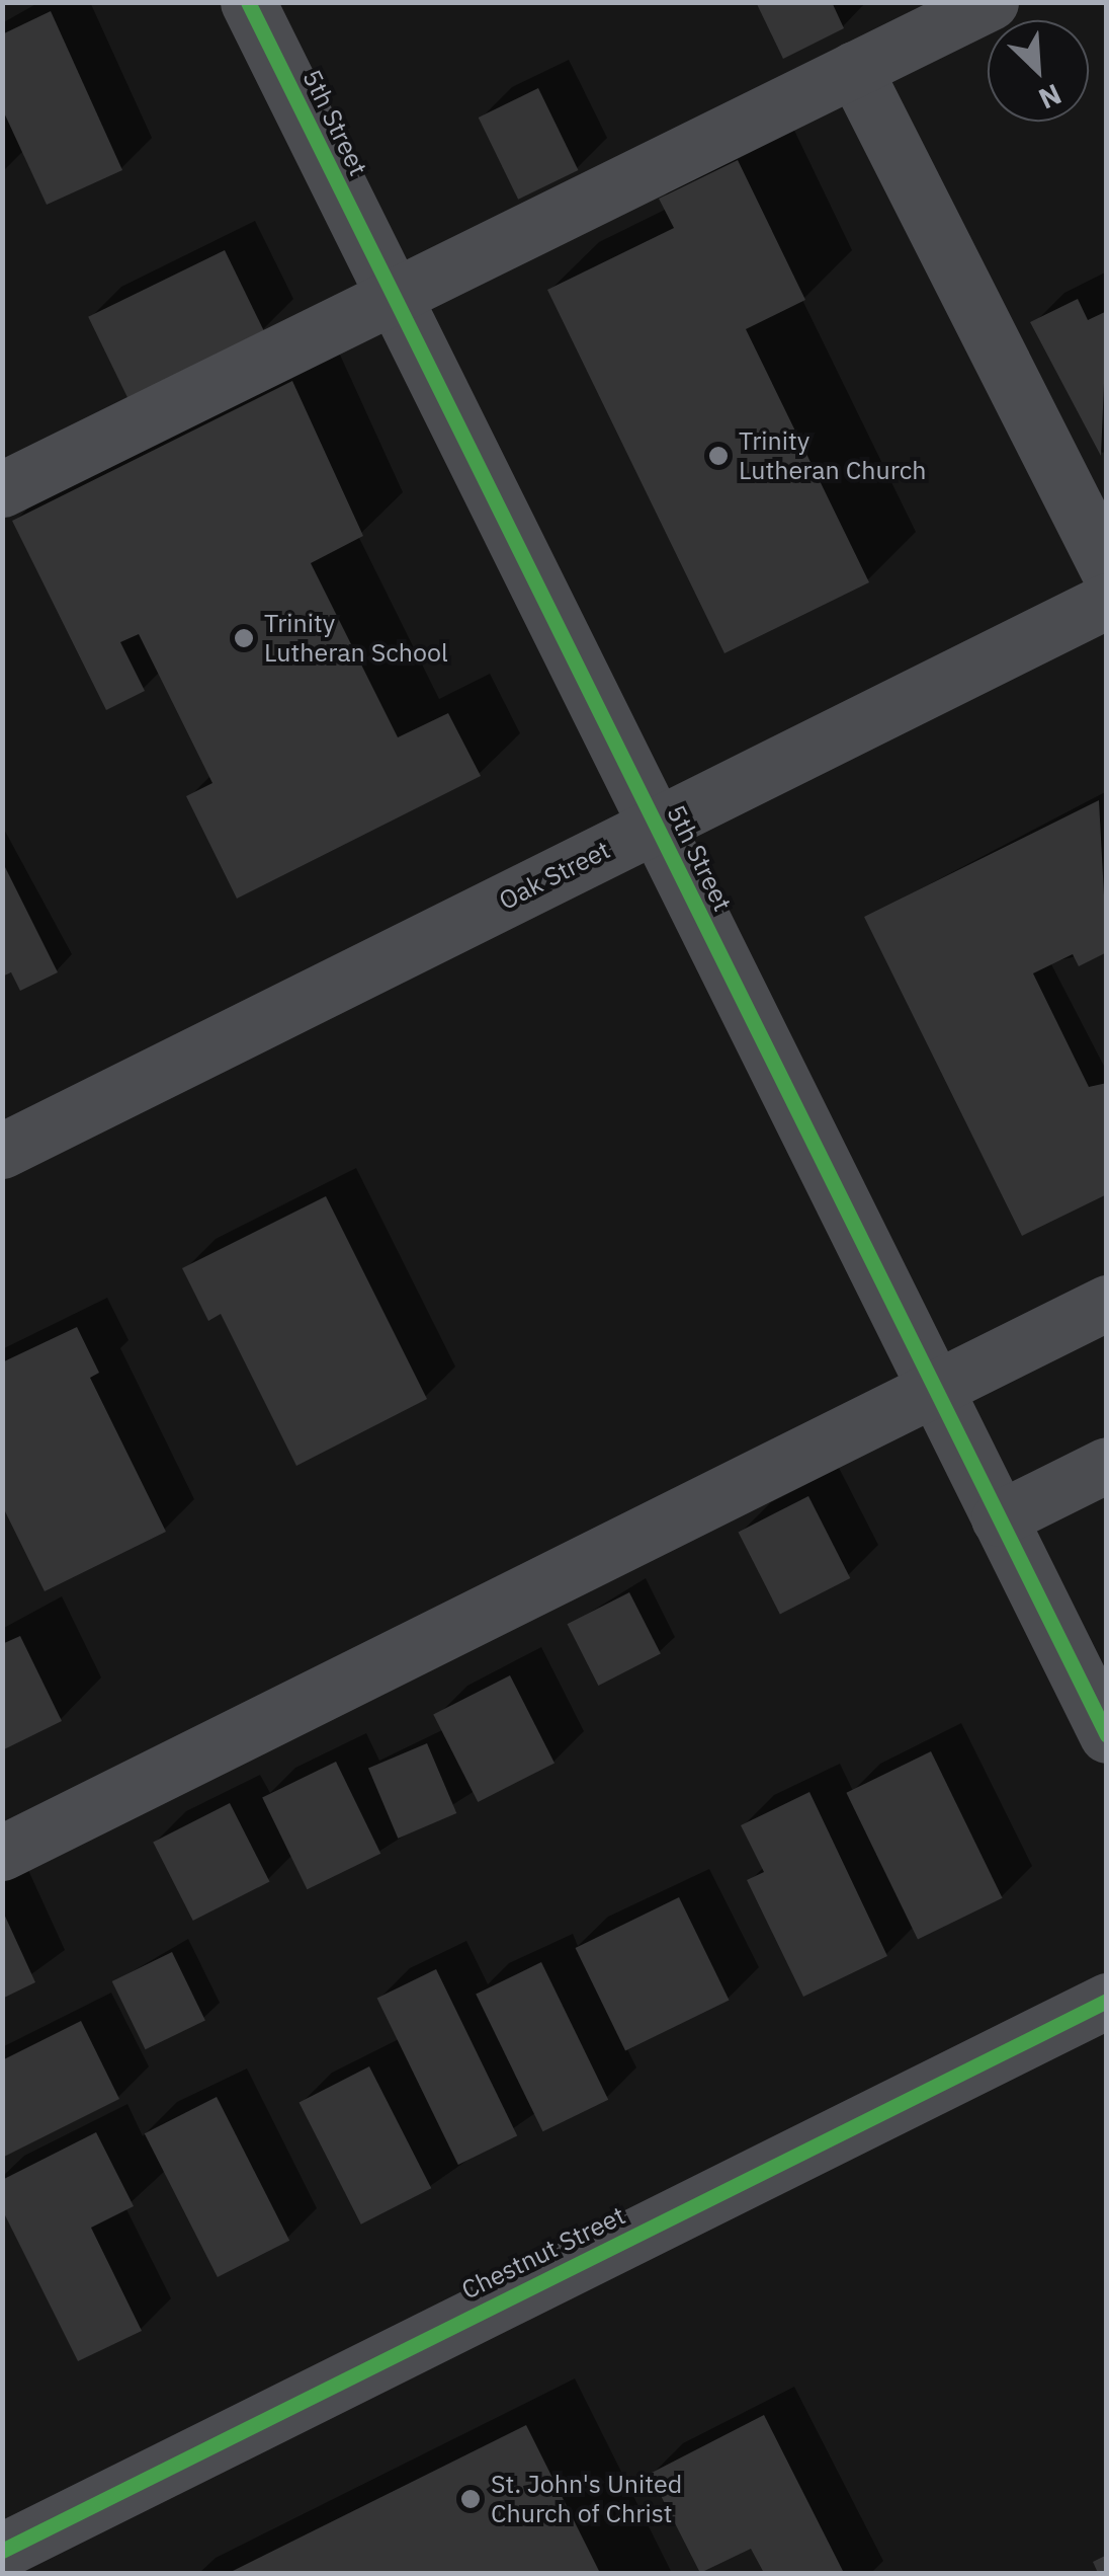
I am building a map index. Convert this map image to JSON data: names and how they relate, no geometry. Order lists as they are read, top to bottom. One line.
{"streets":{"street":["5th Street","Oak Street","Chestnut Street"]},"crossings":[["5th Street","Oak Street"]],"places":["Trinity Lutheran Church","Trinity Lutheran School","St. John's United Church of Christ"],"north":"bottom right"}
